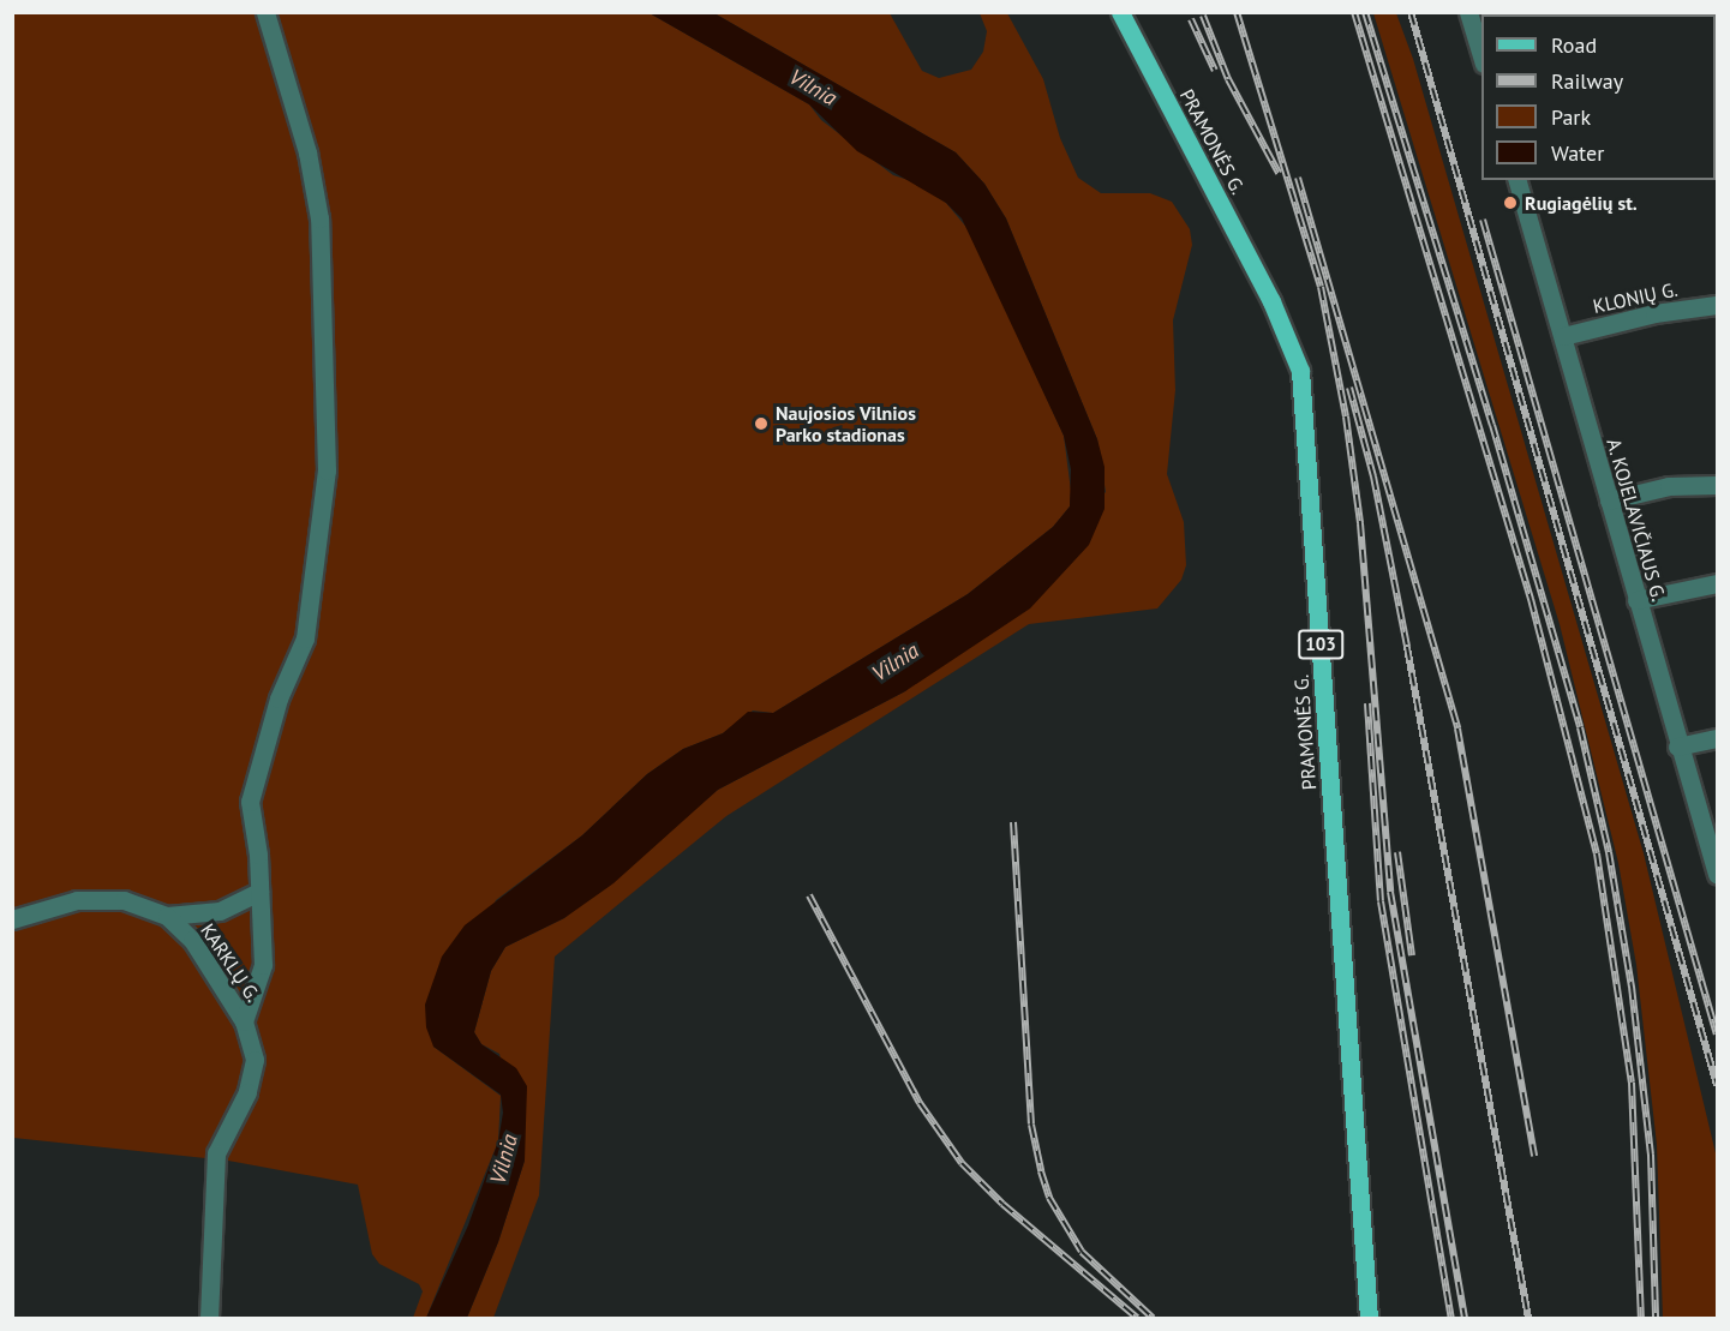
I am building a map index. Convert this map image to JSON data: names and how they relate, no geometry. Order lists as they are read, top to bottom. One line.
{"streets":{"main road":["PRAMONĖS G.","103"],"street":["KLONIŲ G.","A. KOJELAVIČIAUS G.","KARKLŲ G."]},"crossings":[["KLONIŲ G.","A. KOJELAVIČIAUS G."]],"water":["Vilnia"],"places":["Rugiagėlių st.","Naujosios Vilnios Parko stadionas"],"legend":["Road","Railway","Park","Water"]}
